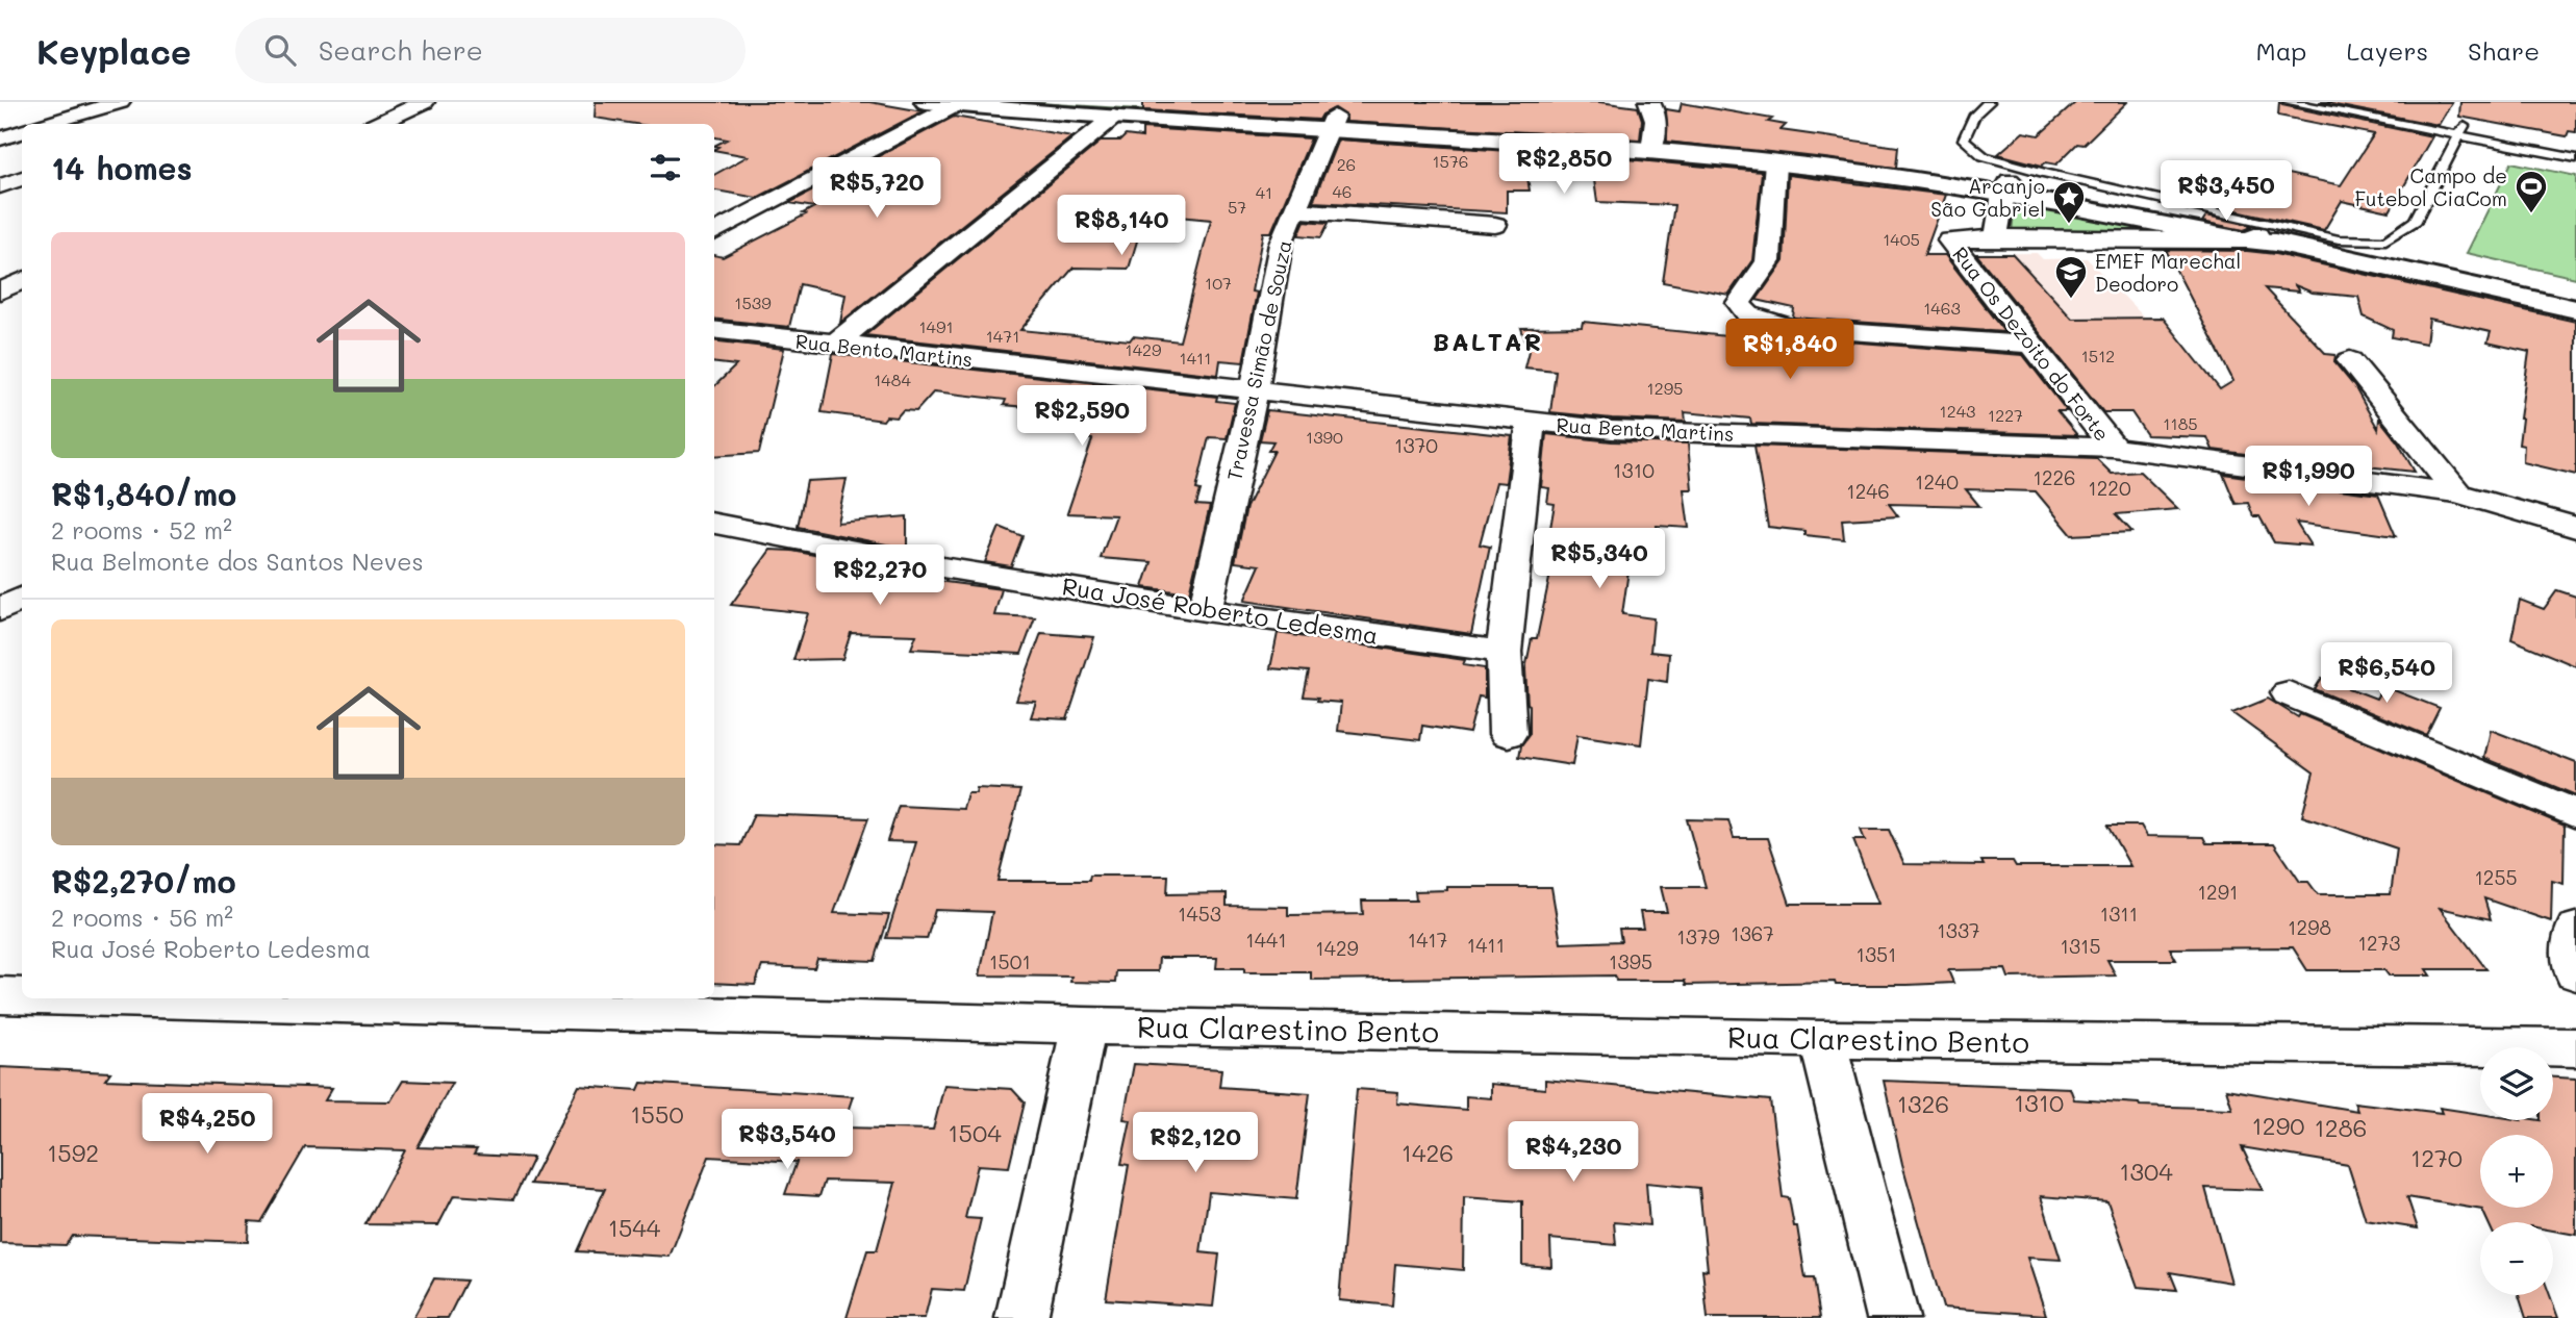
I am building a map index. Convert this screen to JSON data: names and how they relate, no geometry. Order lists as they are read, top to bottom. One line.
{"streets":{"street":["Rua Os Dezoito do Forte","Rua Bento Martins","Travessa Simão de Souza","Rua José Roberto Ledesma","Rua Clarestino Bento"]},"crossings":[["Rua Os Dezoito do Forte","Rua Bento Martins"],["Rua Bento Martins","Travessa Simão de Souza"],["Travessa Simão de Souza","Rua José Roberto Ledesma"]],"districts":["BALTAR"],"places":{"sports":["Campo de Futebol CiaCom"],"place":["Arcanjo São Gabriel"],"school or university":["EMEF Marechal Deodoro"]},"house_numbers":["1576","26","46","41","57","1405","107","1539","1463","1491","1471","1429","1512","1411","1484","1295","1243","1227","1185","1390","1370","1310","1226","1240","1220","1246","1255","1291","1453","1311","1298","1337","1367","1379","1441","1417","1273","1411","1315","1429","1351","1501","1395","1310","1326","1550","1290","1286","1504","1592","1426","1270","1304","1544"],"page":{"header":"Keyplace","search":"Search here","nav":["Map","Layers","Share"],"heading":"14 homes","price":["R$2,850","R$5,720","R$3,450","R$8,140","R$1,840","R$2,590","R$1,990","R$5,340","R$2,270","R$6,540","R$4,250","R$3,540","R$2,120","R$4,230"],"list":[{"name":"R$1,840/mo","note":"2 rooms · 52 m² · Rua Belmonte dos Santos Neves"},{"name":"R$2,270/mo","note":"2 rooms · 56 m² · Rua José Roberto Ledesma"}],"map_buttons":["+","−"]}}
